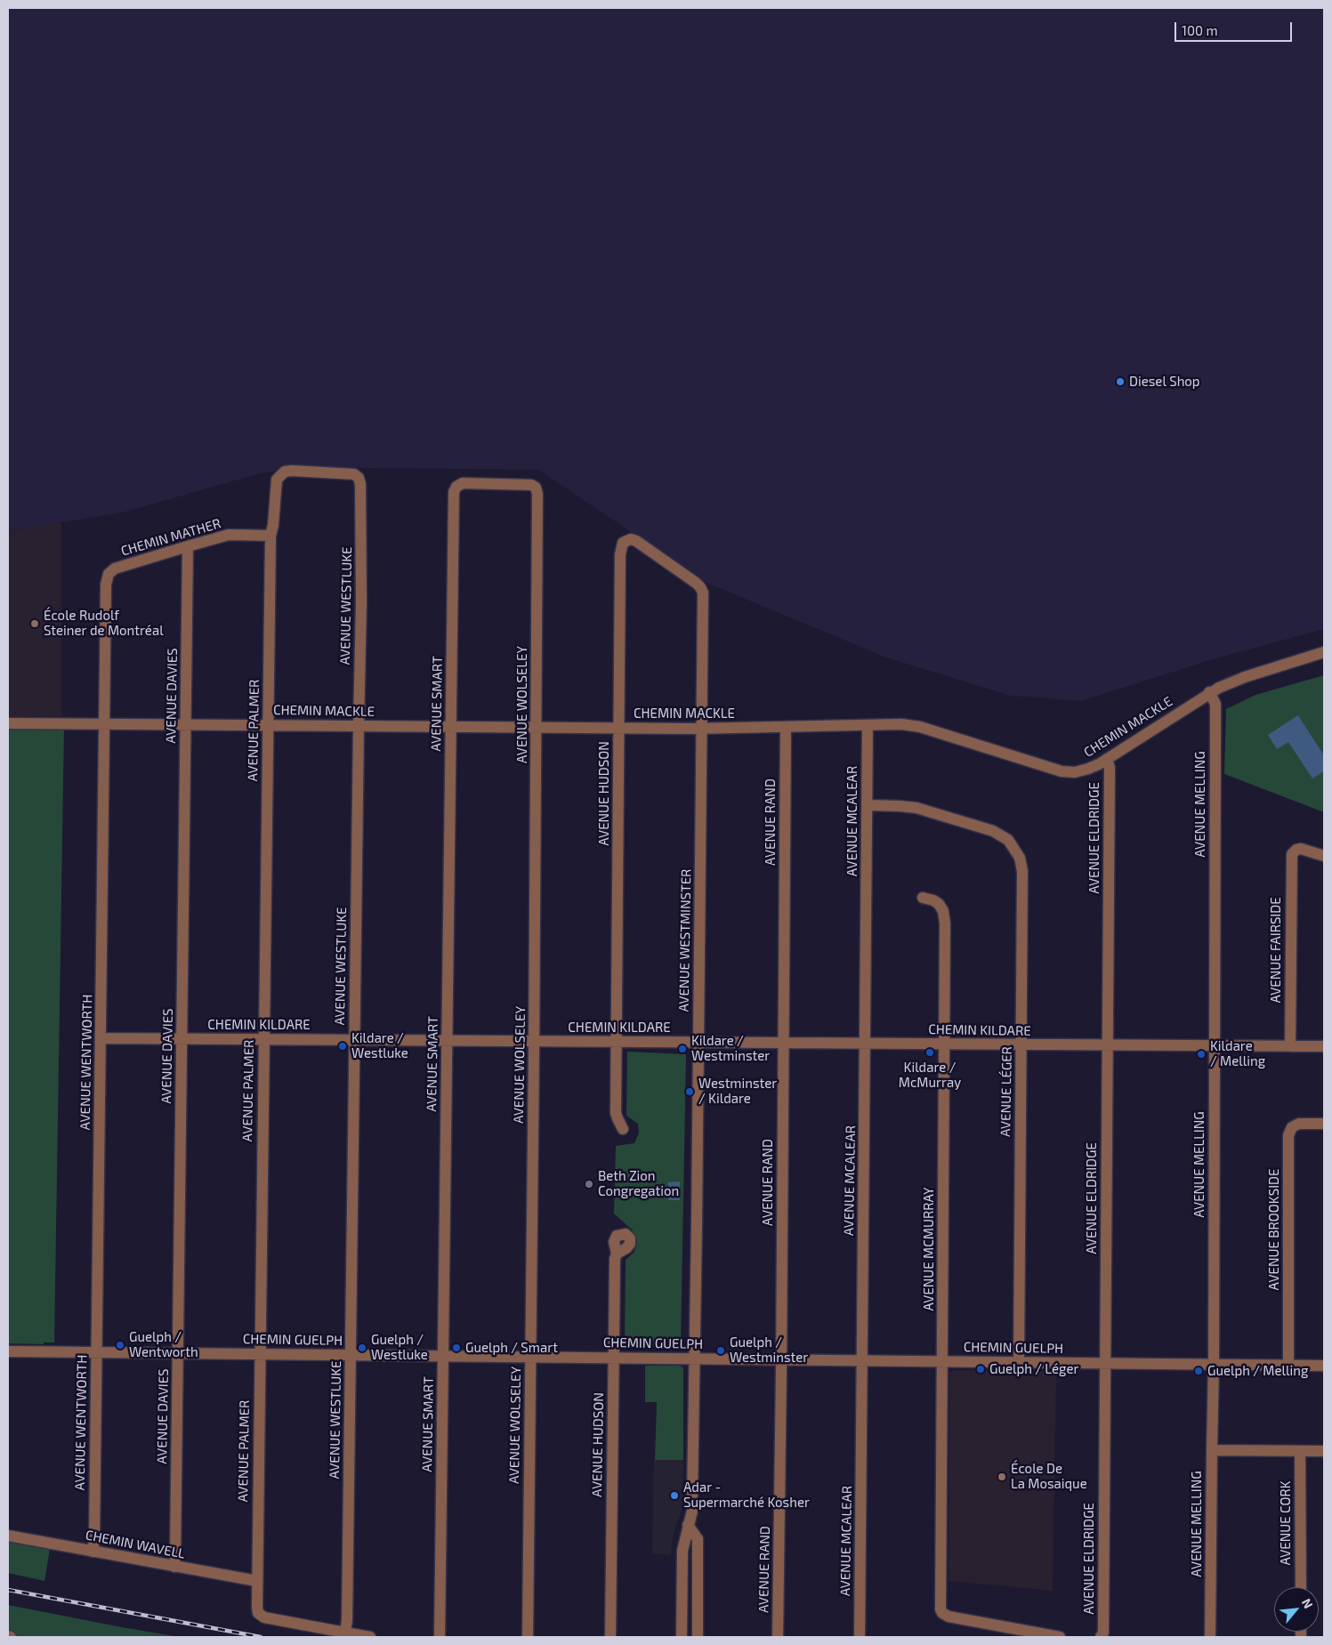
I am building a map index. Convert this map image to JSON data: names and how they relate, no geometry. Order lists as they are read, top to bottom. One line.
{"streets":{"street":["CHEMIN MATHER","AVENUE WESTLUKE","AVENUE DAVIES","AVENUE SMART","AVENUE WOLSELEY","CHEMIN MACKLE","AVENUE PALMER","AVENUE HUDSON","AVENUE MELLING","AVENUE MCALEAR","AVENUE RAND","AVENUE ELDRIDGE","AVENUE WESTMINSTER","AVENUE FAIRSIDE","CHEMIN KILDARE","AVENUE WENTWORTH","AVENUE LÉGER","AVENUE BROOKSIDE","AVENUE MCMURRAY","CHEMIN GUELPH","AVENUE CORK","CHEMIN WAVELL"]},"crossings":[["CHEMIN MATHER","AVENUE DAVIES"],["CHEMIN MATHER","AVENUE PALMER"],["CHEMIN MATHER","AVENUE WENTWORTH"],["AVENUE WESTLUKE","CHEMIN MACKLE"],["AVENUE WESTLUKE","AVENUE PALMER"],["AVENUE WESTLUKE","CHEMIN KILDARE"],["AVENUE WESTLUKE","CHEMIN GUELPH"],["AVENUE DAVIES","CHEMIN MACKLE"],["AVENUE DAVIES","CHEMIN KILDARE"],["AVENUE DAVIES","CHEMIN GUELPH"],["AVENUE DAVIES","CHEMIN WAVELL"],["AVENUE SMART","AVENUE WOLSELEY"],["AVENUE SMART","CHEMIN MACKLE"],["AVENUE SMART","CHEMIN KILDARE"],["AVENUE SMART","CHEMIN GUELPH"],["AVENUE WOLSELEY","CHEMIN MACKLE"],["AVENUE WOLSELEY","CHEMIN KILDARE"],["AVENUE WOLSELEY","CHEMIN GUELPH"],["CHEMIN MACKLE","AVENUE PALMER"],["CHEMIN MACKLE","AVENUE HUDSON"],["CHEMIN MACKLE","AVENUE MELLING"],["CHEMIN MACKLE","AVENUE MCALEAR"],["CHEMIN MACKLE","AVENUE RAND"],["CHEMIN MACKLE","AVENUE ELDRIDGE"],["CHEMIN MACKLE","AVENUE WESTMINSTER"],["CHEMIN MACKLE","AVENUE WENTWORTH"],["AVENUE PALMER","CHEMIN KILDARE"],["AVENUE PALMER","CHEMIN GUELPH"],["AVENUE PALMER","CHEMIN WAVELL"],["AVENUE HUDSON","AVENUE WESTMINSTER"],["AVENUE HUDSON","CHEMIN KILDARE"],["AVENUE HUDSON","CHEMIN GUELPH"],["AVENUE MELLING","CHEMIN KILDARE"],["AVENUE MELLING","CHEMIN GUELPH"],["AVENUE MCALEAR","CHEMIN KILDARE"],["AVENUE MCALEAR","AVENUE LÉGER"],["AVENUE MCALEAR","CHEMIN GUELPH"],["AVENUE RAND","CHEMIN KILDARE"],["AVENUE RAND","CHEMIN GUELPH"],["AVENUE ELDRIDGE","CHEMIN KILDARE"],["AVENUE ELDRIDGE","CHEMIN GUELPH"],["AVENUE WESTMINSTER","CHEMIN KILDARE"],["AVENUE WESTMINSTER","CHEMIN GUELPH"],["AVENUE FAIRSIDE","CHEMIN KILDARE"],["CHEMIN KILDARE","AVENUE WENTWORTH"],["CHEMIN KILDARE","AVENUE LÉGER"],["CHEMIN KILDARE","AVENUE MCMURRAY"],["AVENUE WENTWORTH","CHEMIN GUELPH"],["AVENUE WENTWORTH","CHEMIN WAVELL"],["AVENUE LÉGER","CHEMIN GUELPH"],["AVENUE BROOKSIDE","CHEMIN GUELPH"],["AVENUE MCMURRAY","CHEMIN GUELPH"]],"places":["Diesel Shop","École Rudolf Steiner de Montréal","Kildare / Westluke","Kildare / Westminster","Kildare / McMurray","Kildare / Melling","Westminster / Kildare","Beth Zion Congregation","Guelph / Wentworth","Guelph / Westluke","Guelph / Smart","Guelph / Westminster","Guelph / Léger","Guelph / Melling","École De La Mosaique","Adar - Supermarché Kosher"],"scale_bar":"100 m","north":"top right"}
